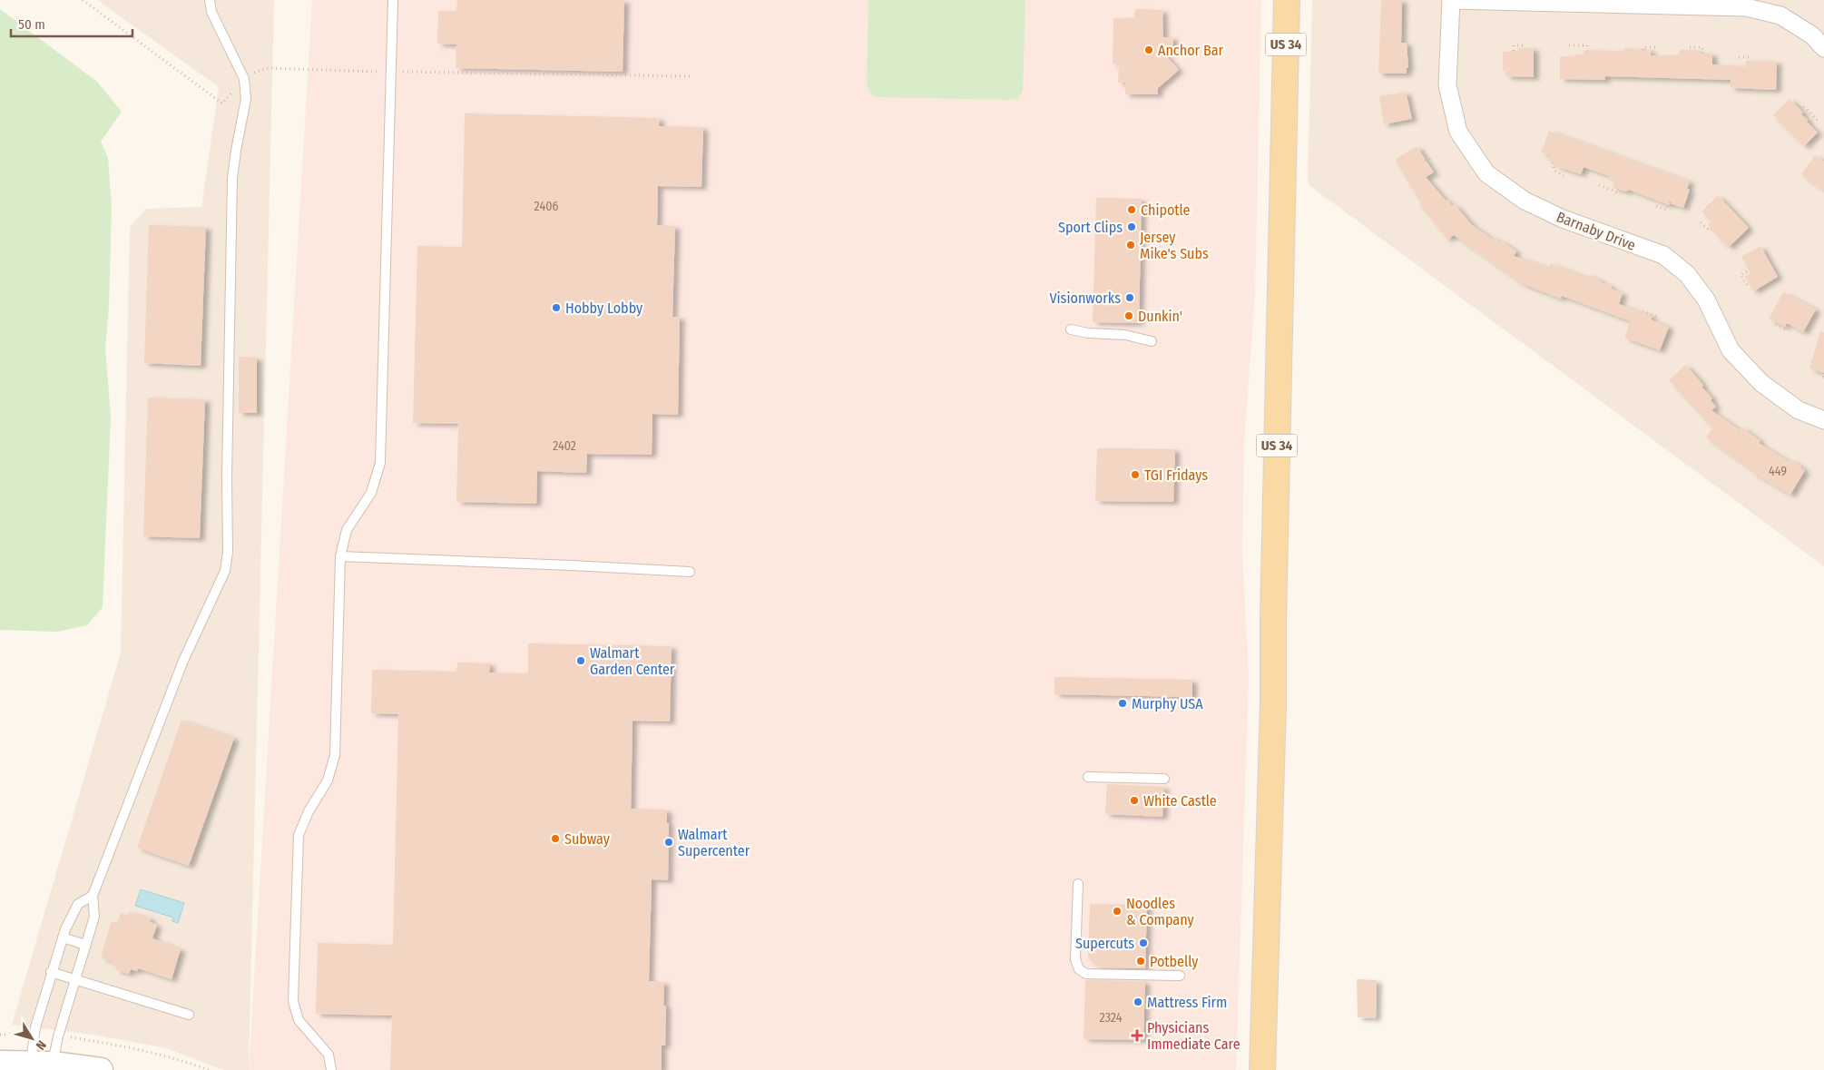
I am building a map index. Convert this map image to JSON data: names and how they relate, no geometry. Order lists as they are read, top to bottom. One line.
{"streets":{"main road":["US 34"],"street":["Barnaby Drive"]},"places":{"other":["Anchor Bar","Chipotle","Sport Clips","Jersey Mike's Subs","Visionworks","Hobby Lobby","Dunkin'","TGI Fridays","Walmart Garden Center","Murphy USA","White Castle","Subway","Walmart Supercenter","Noodles & Company","Supercuts","Potbelly","Mattress Firm"],"health":["Physicians Immediate Care"]},"house_numbers":["2406","2402","449","2324"],"scale_bar":"50 m","north":"bottom right"}
